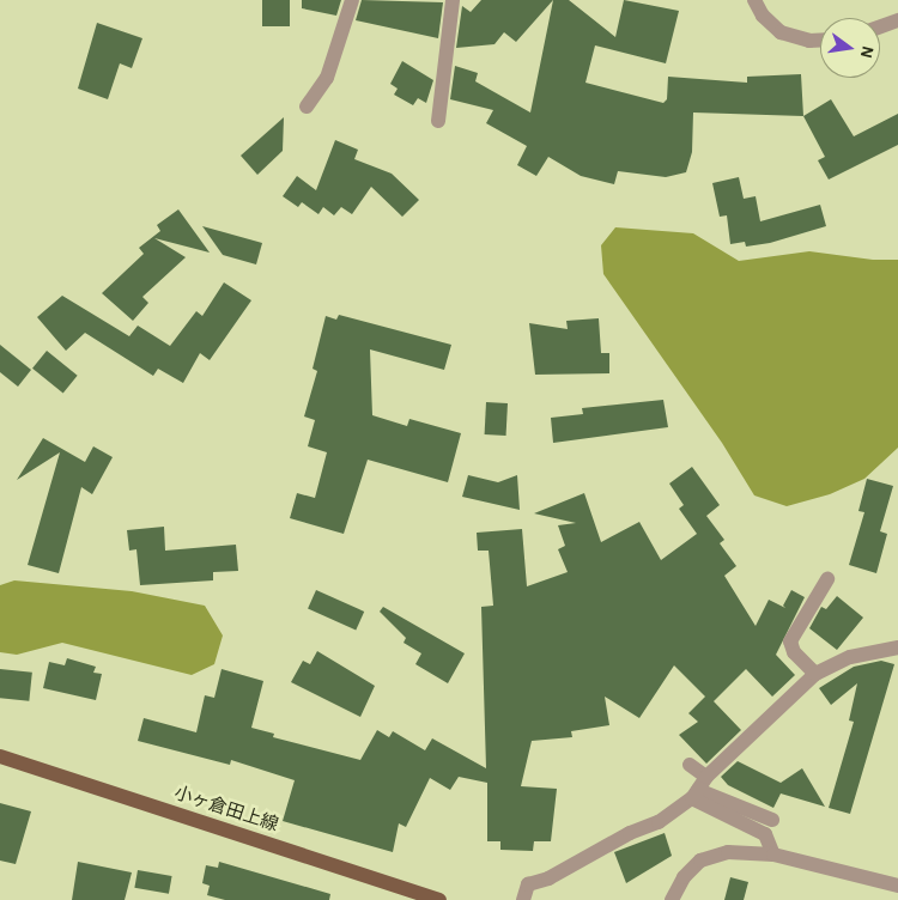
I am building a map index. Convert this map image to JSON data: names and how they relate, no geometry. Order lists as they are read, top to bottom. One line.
{"streets":{"main road":["小ヶ倉田上線"]},"north":"right"}
